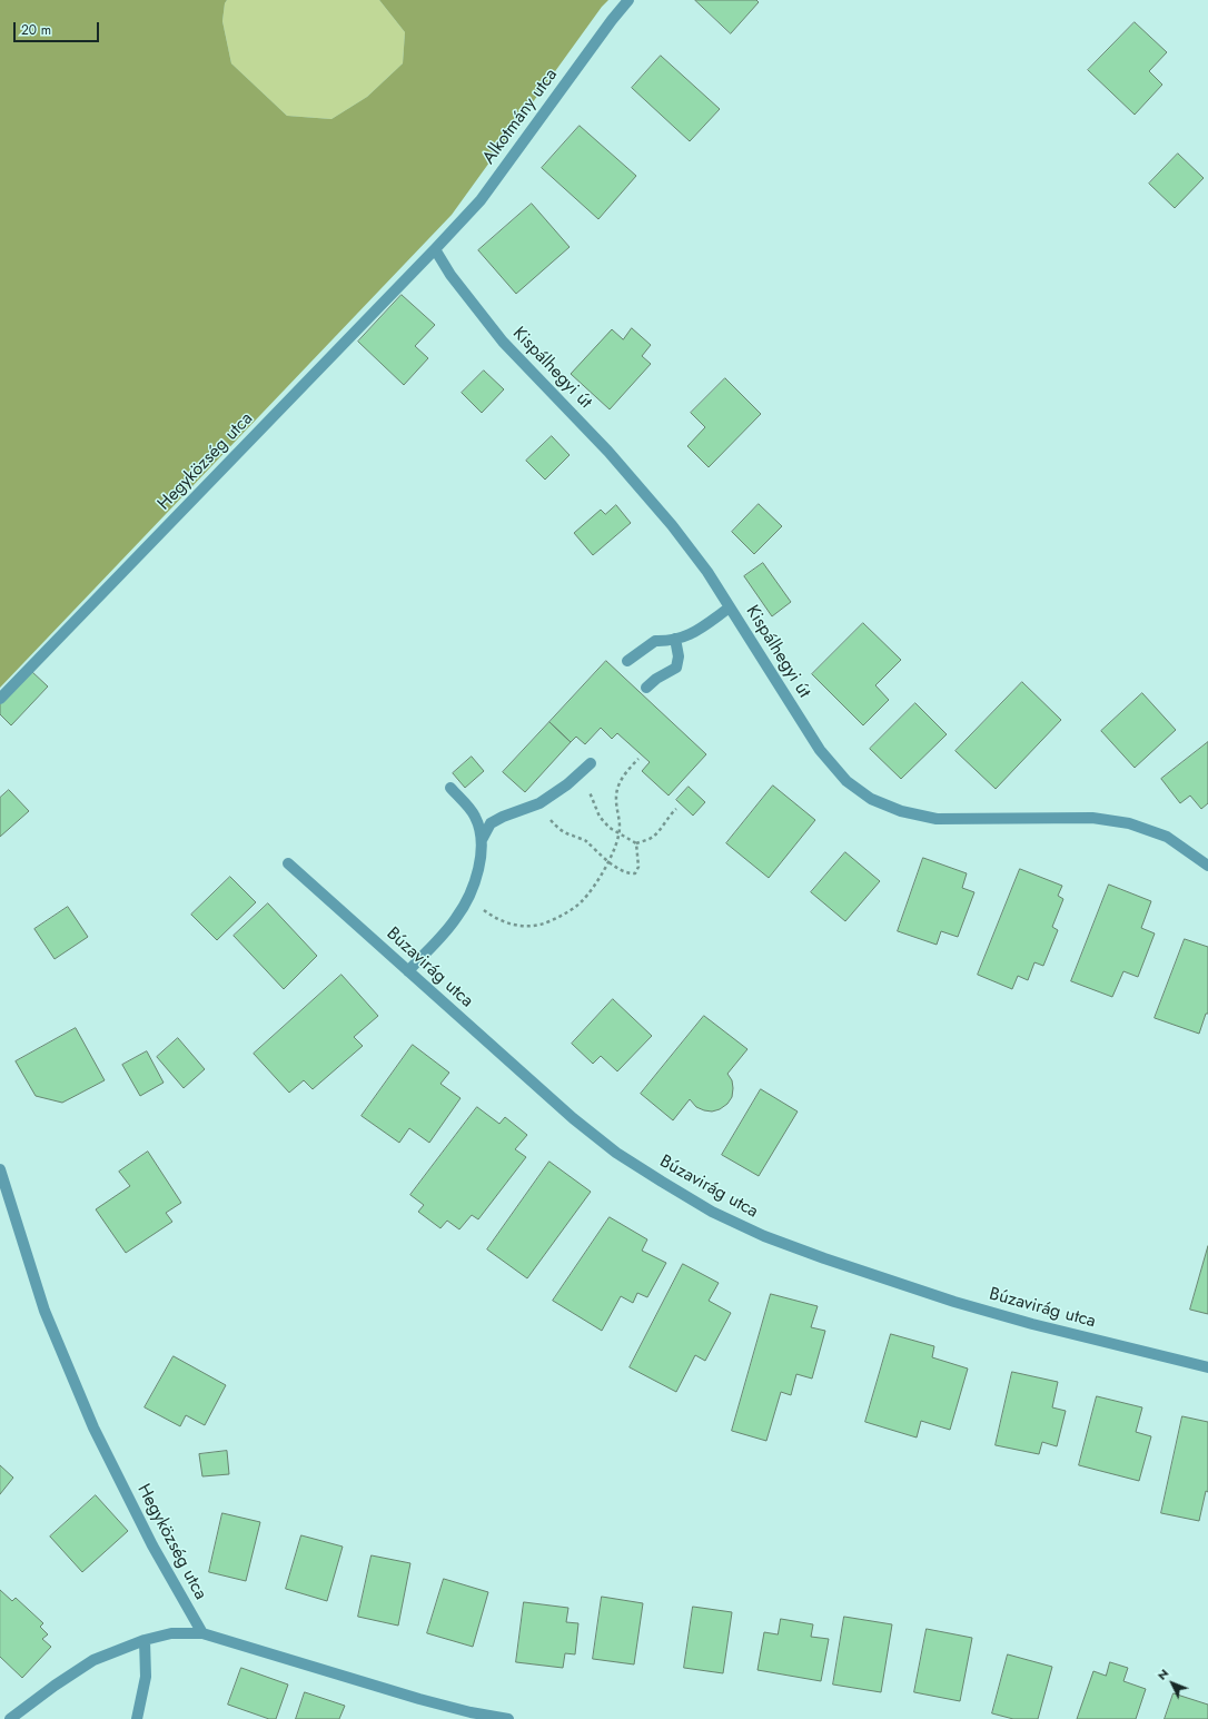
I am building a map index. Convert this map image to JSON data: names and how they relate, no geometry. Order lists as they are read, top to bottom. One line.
{"streets":{"street":["Alkotmány utca","Kispálhegyi út","Hegyközség utca","Búzavirág utca"]},"crossings":[["Alkotmány utca","Kispálhegyi út"],["Alkotmány utca","Hegyközség utca"],["Kispálhegyi út","Hegyközség utca"]],"scale_bar":"20 m","north":"top left"}
